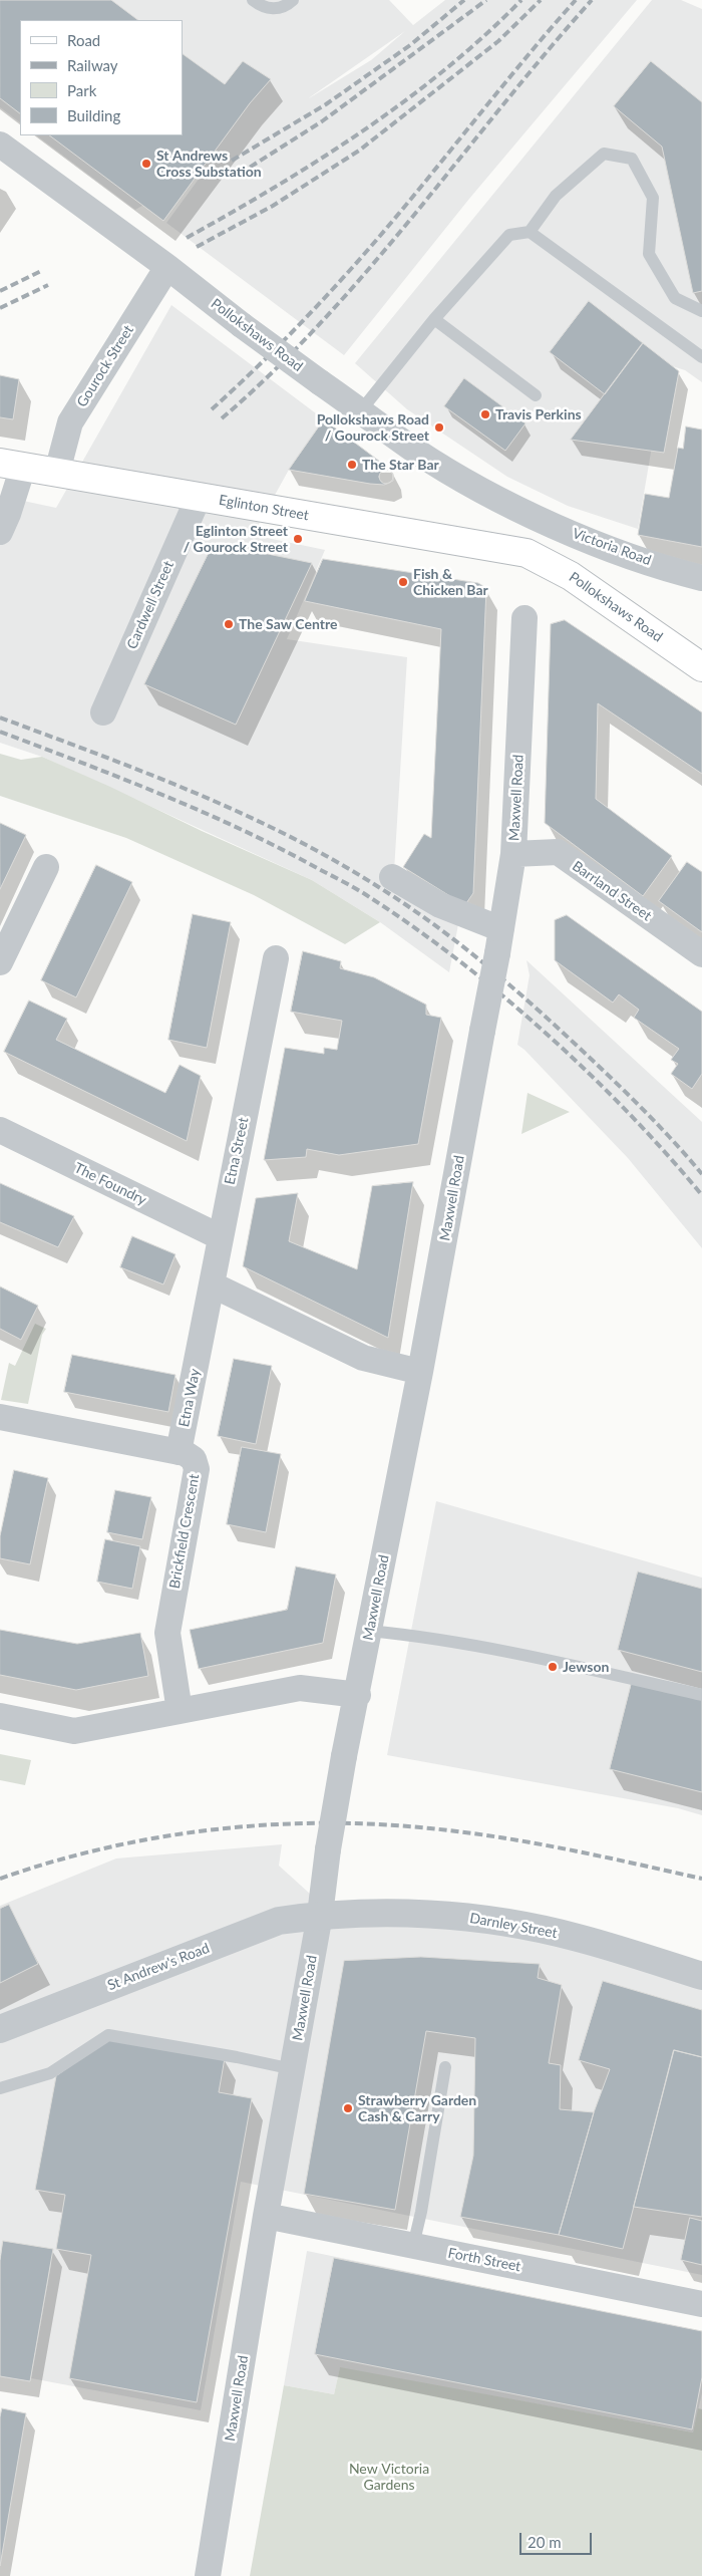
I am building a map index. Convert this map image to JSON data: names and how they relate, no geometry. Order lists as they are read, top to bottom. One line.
{"streets":{"main road":["Pollokshaws Road","Eglinton Street"],"street":["Gourock Street","Victoria Road","Cardwell Street","Maxwell Road","Barrland Street","Etna Street","The Foundry","Etna Way","Brickfield Crescent","Darnley Street","St Andrew's Road","Forth Street"]},"crossings":[["Pollokshaws Road","Gourock Street"],["Pollokshaws Road","Eglinton Street"],["Pollokshaws Road","Victoria Road"],["Gourock Street","Eglinton Street"],["Eglinton Street","Cardwell Street"],["Maxwell Road","Barrland Street"],["Maxwell Road","Darnley Street"],["Maxwell Road","St Andrew's Road"],["Maxwell Road","Forth Street"],["Etna Street","The Foundry"],["Etna Street","Etna Way"],["Etna Way","Brickfield Crescent"],["Darnley Street","St Andrew's Road"]],"parks":["New Victoria Gardens"],"places":["St Andrews Cross Substation","Travis Perkins","Pollokshaws Road / Gourock Street","The Star Bar","Eglinton Street / Gourock Street","Fish & Chicken Bar","The Saw Centre","Jewson","Strawberry Garden Cash & Carry"],"legend":["Road","Railway","Park","Building"],"scale_bar":"20 m"}
